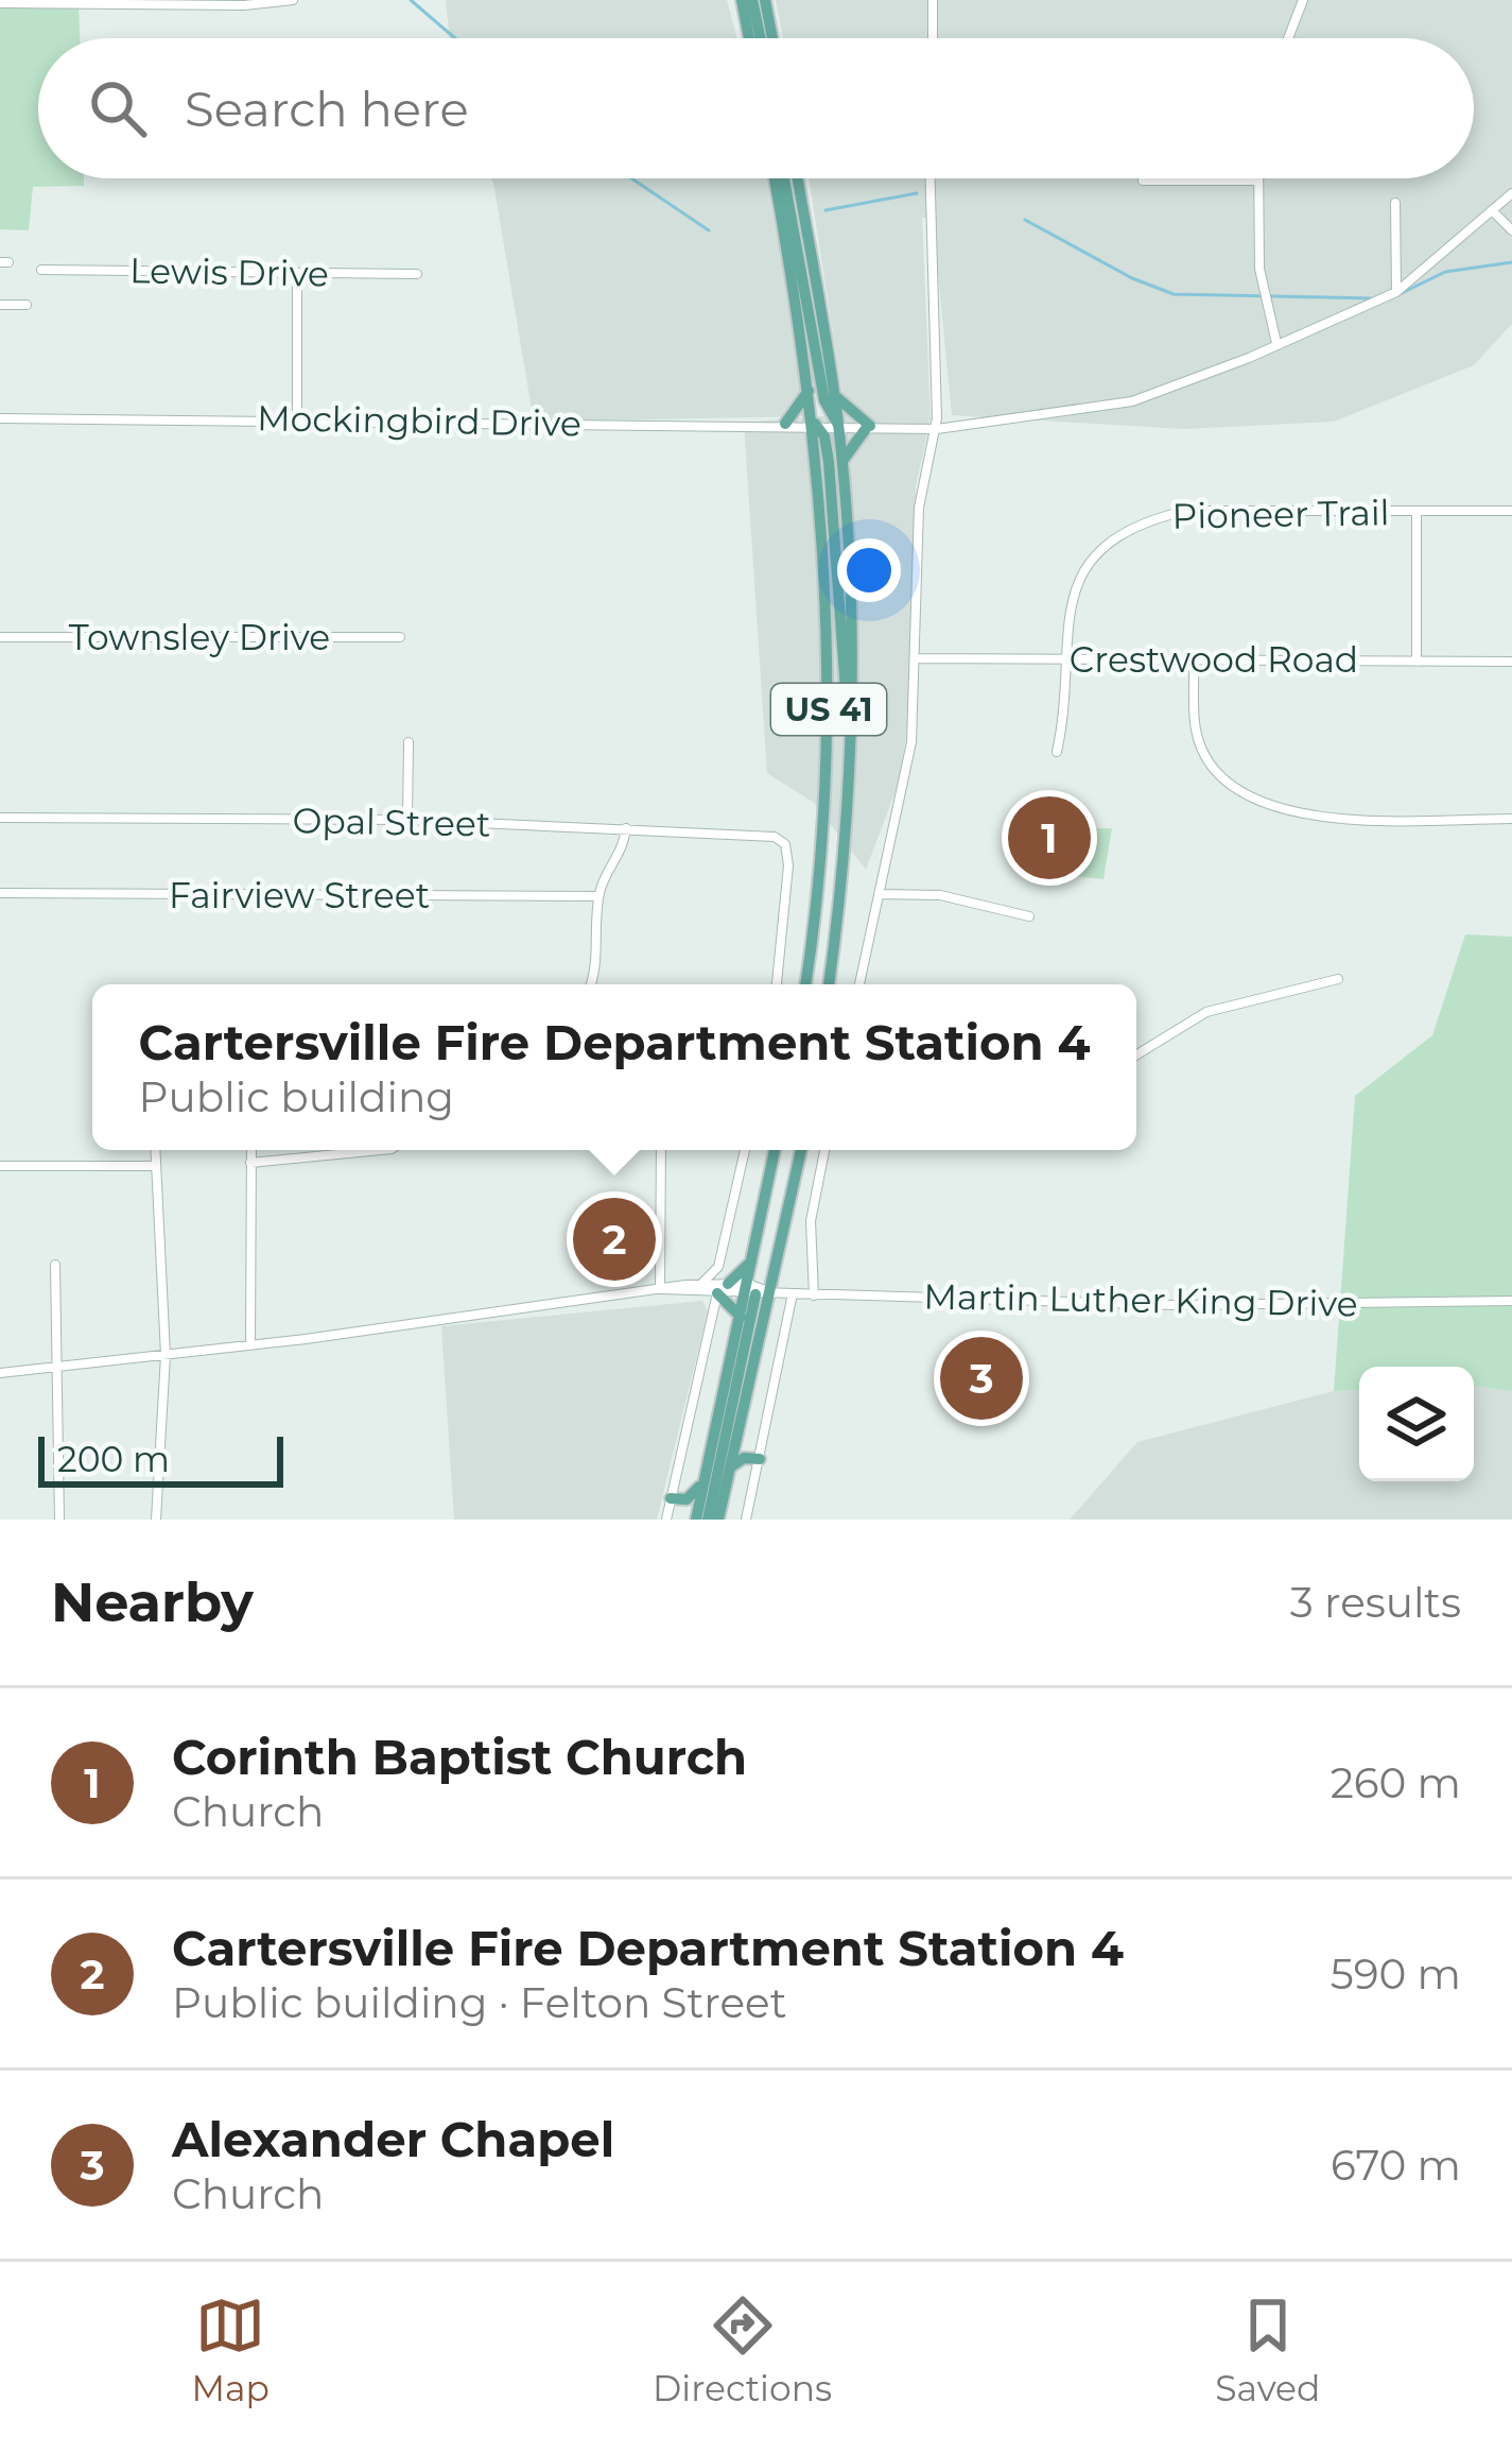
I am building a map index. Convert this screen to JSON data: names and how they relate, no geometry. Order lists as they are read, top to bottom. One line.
{"streets":{"main road":["US 41"],"street":["Lewis Drive","Mockingbird Drive","Pioneer Trail","Townsley Drive","Crestwood Road","Opal Street","Fairview Street","Martin Luther King Drive"]},"crossings":[["Mockingbird Drive","US 41"],["Pioneer Trail","Crestwood Road"]],"scale_bar":"200 m","page":{"search":"Search here","pins":["1","2","3"],"popup":["Cartersville Fire Department Station 4","Public building"],"scale":"200 m","heading":["Nearby","3 results"],"list":[{"mark":"1","name":"Corinth Baptist Church","note":"Church","value":"260 m"},{"mark":"2","name":"Cartersville Fire Department Station 4","note":"Public building · Felton Street","value":"590 m"},{"mark":"3","name":"Alexander Chapel","note":"Church","value":"670 m"}],"nav":["Map","Directions","Saved"]}}
